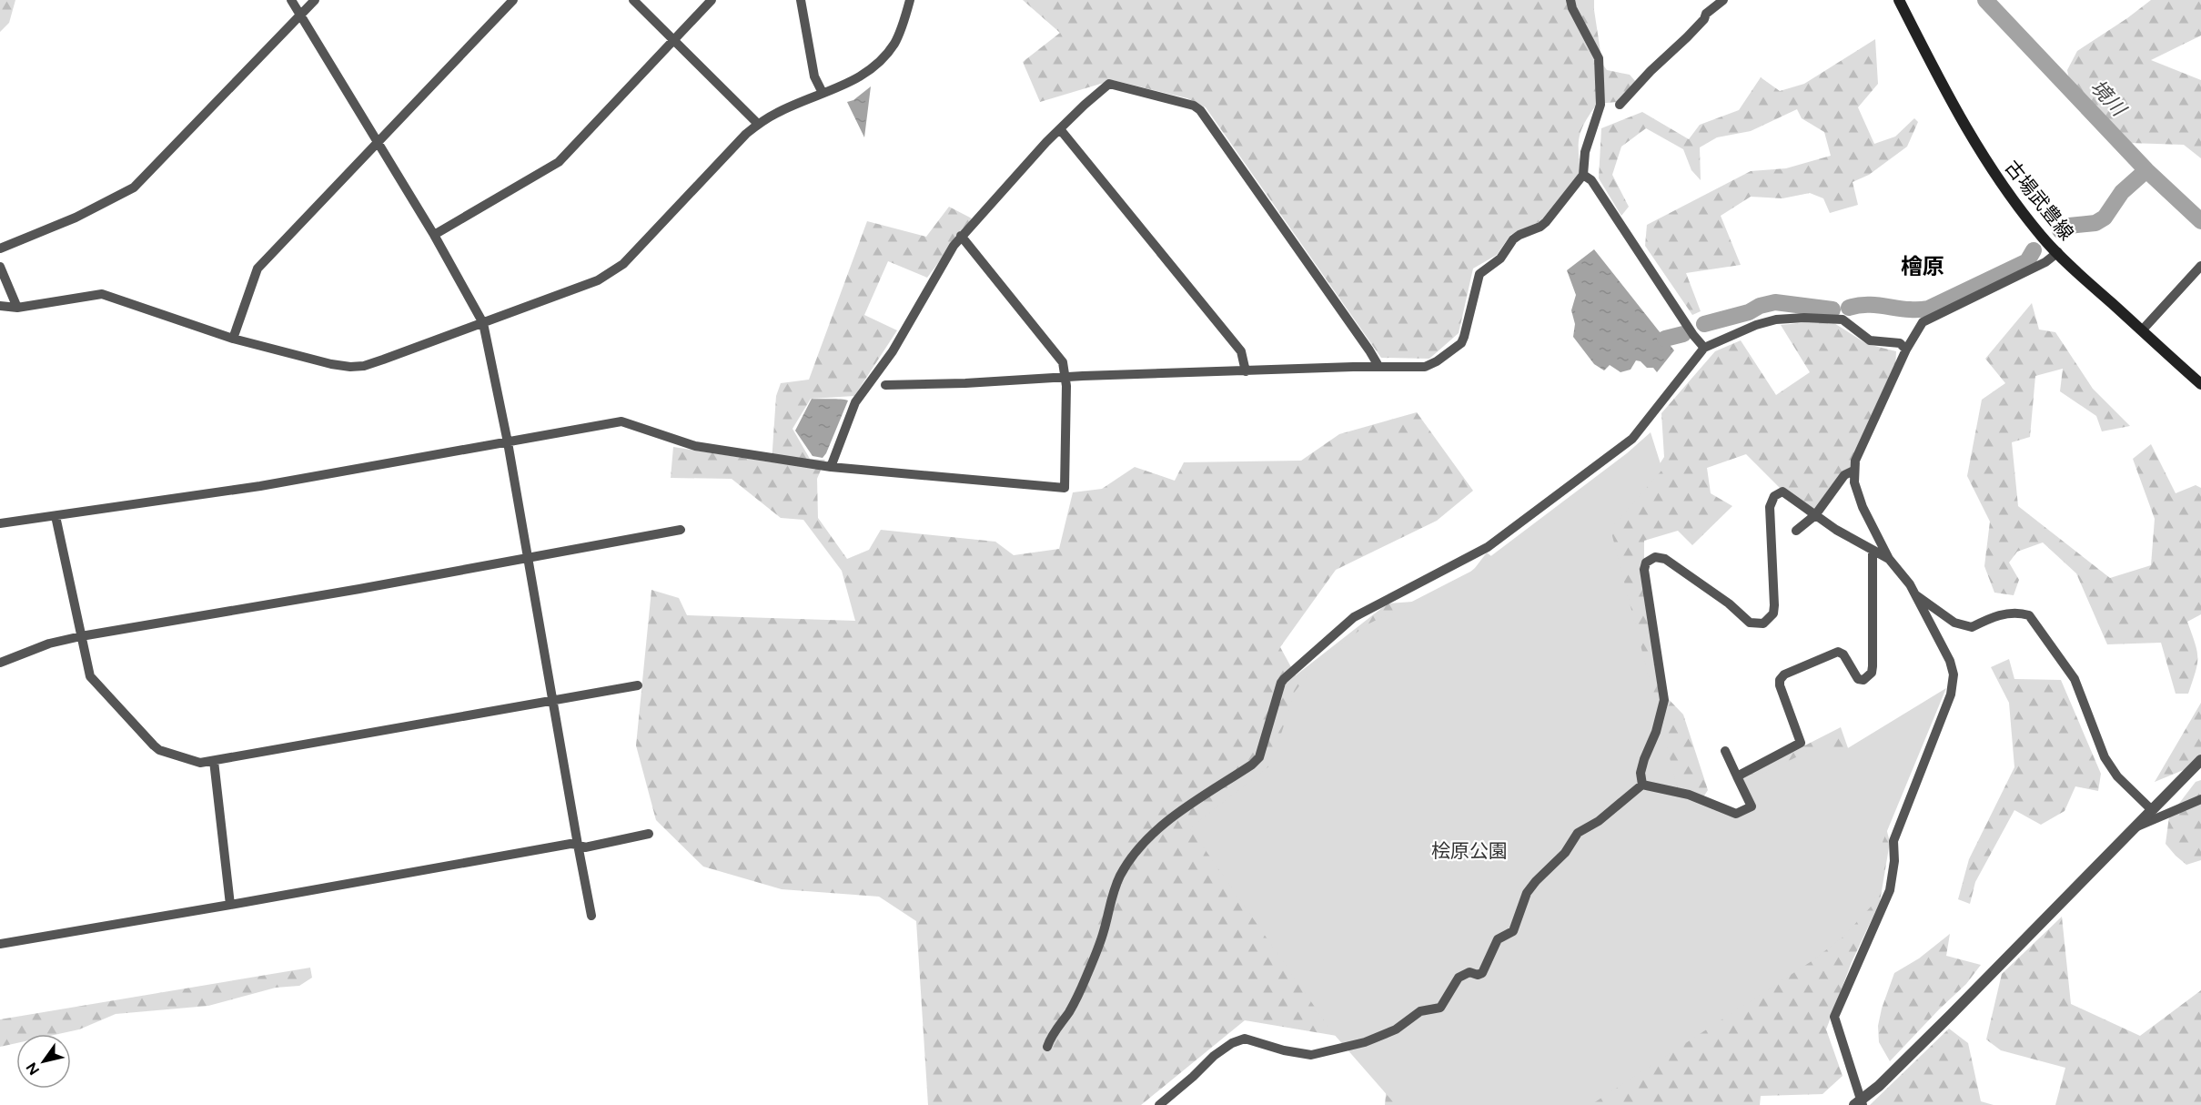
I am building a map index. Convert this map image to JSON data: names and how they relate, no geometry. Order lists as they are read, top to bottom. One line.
{"streets":{"main road":["古場武豊線"]},"districts":["檜原"],"water":["境川"],"parks":["桧原公園"],"north":"bottom left"}
